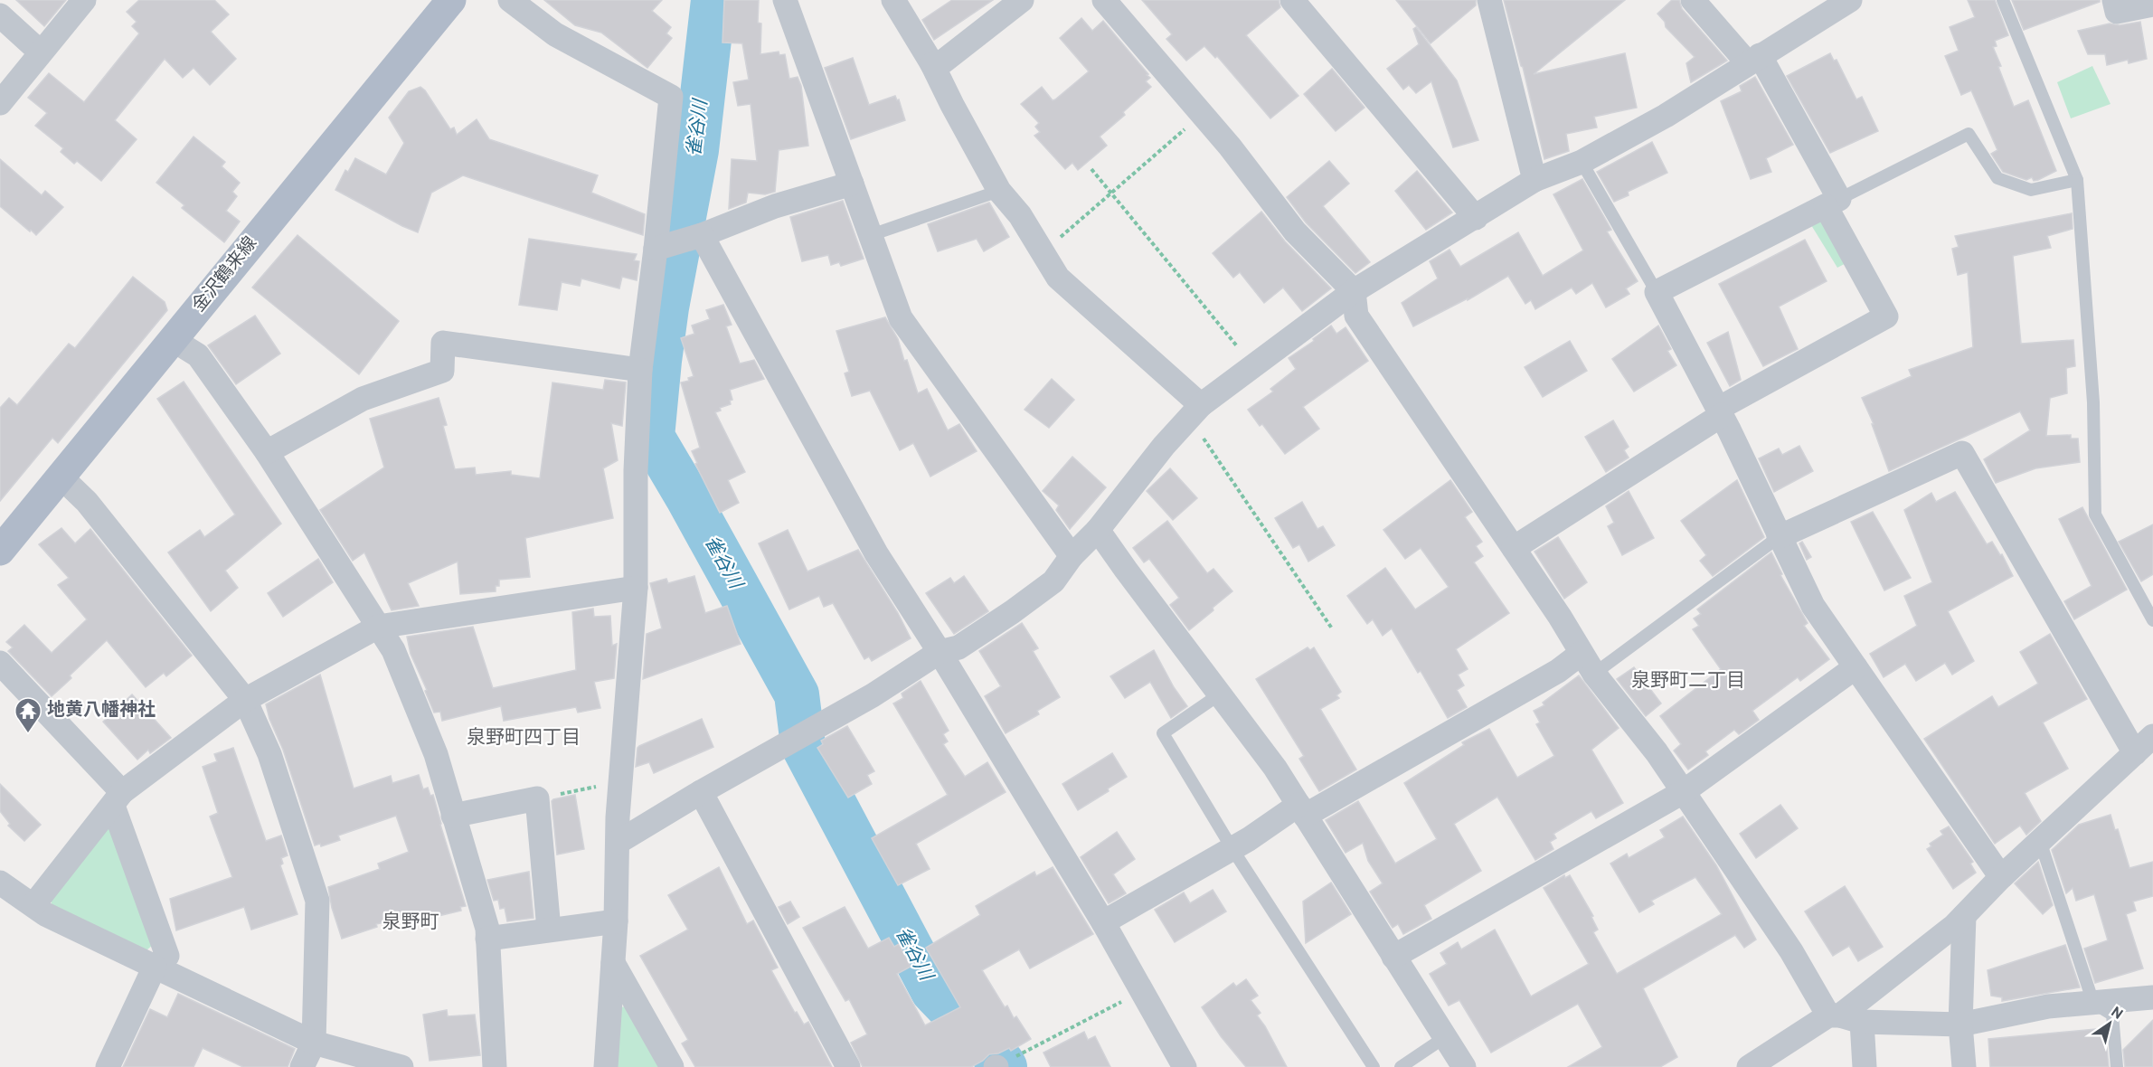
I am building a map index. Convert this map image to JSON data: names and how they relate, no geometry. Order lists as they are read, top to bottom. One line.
{"streets":{"main road":["金沢鶴来線"]},"districts":["泉野町二丁目","泉野町四丁目","泉野町"],"water":["雀谷川"],"places":{"temple":["地黄八幡神社"]},"north":"top right"}
